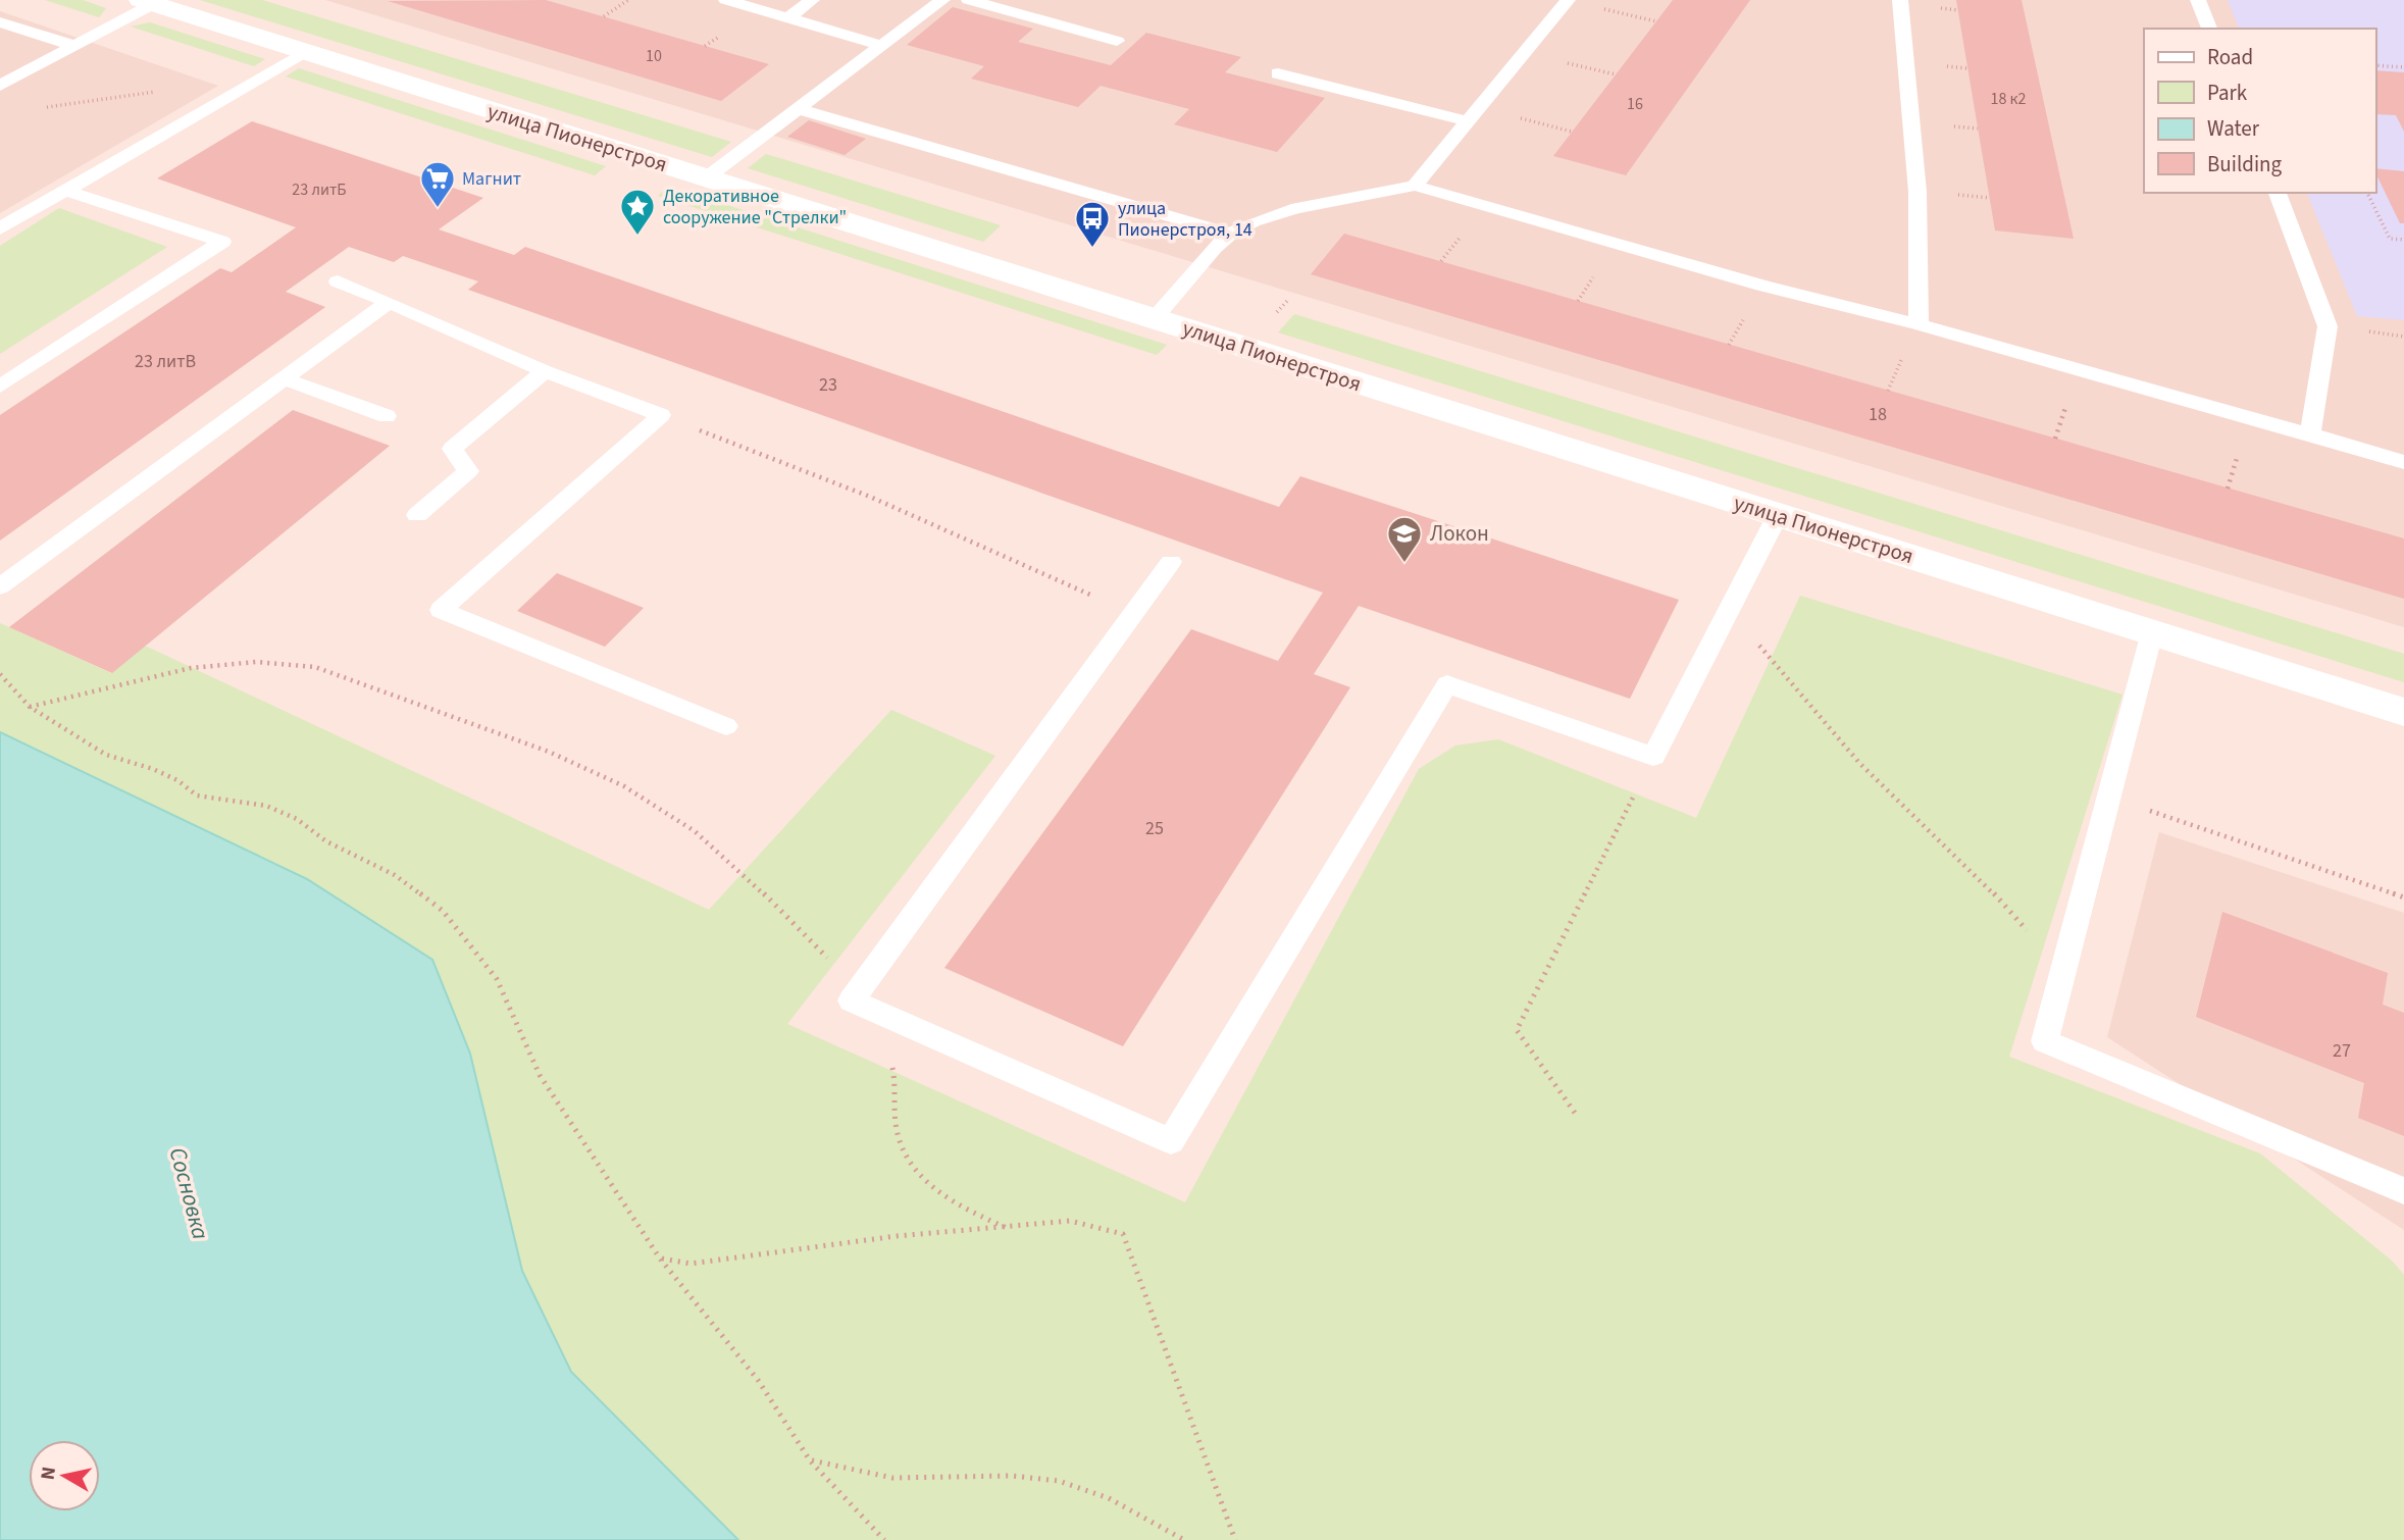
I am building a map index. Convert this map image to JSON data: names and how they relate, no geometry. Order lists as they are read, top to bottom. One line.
{"streets":{"street":["улица Пионерстроя"]},"water":["Сосновка"],"places":{"supermarket":["Магнит"],"place":["Декоративное сооружение \"Стрелки\""],"bus stop":["улица Пионерстроя, 14"],"school or university":["Локон"]},"house_numbers":["10","18 к2","16","23 литБ","23 литВ","23","18","25","27"],"legend":["Road","Park","Water","Building"],"north":"left"}
